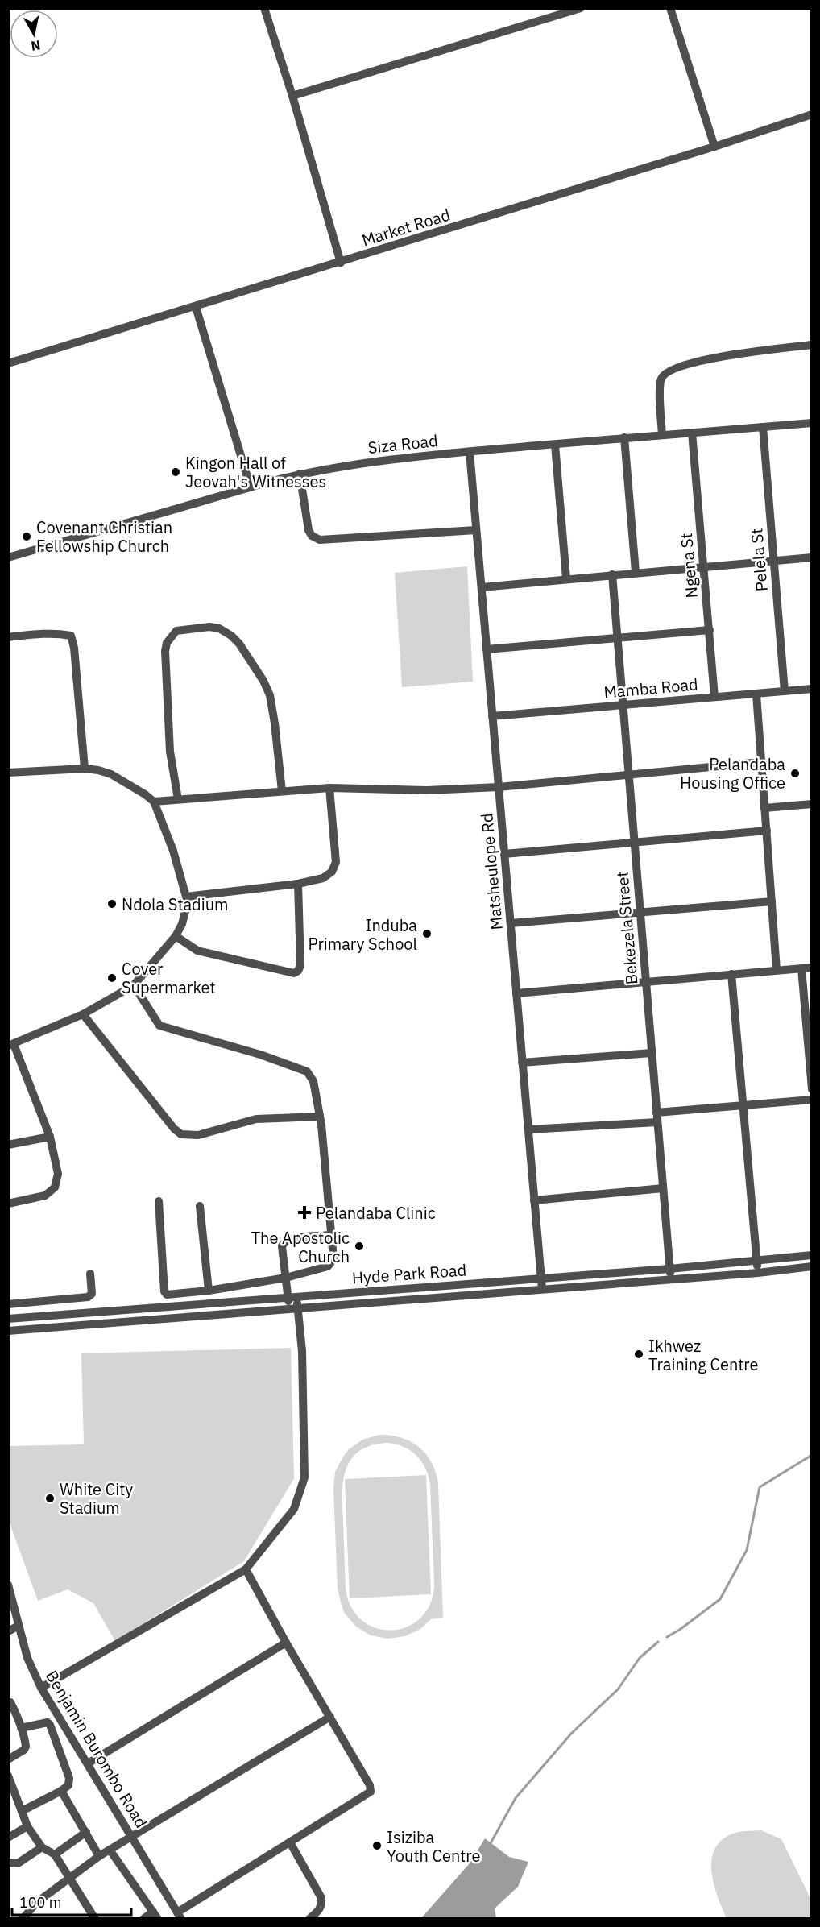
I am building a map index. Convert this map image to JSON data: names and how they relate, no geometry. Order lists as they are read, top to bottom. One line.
{"streets":{"street":["Market Road","Siza Road","Pelela St","Ngena St","Mamba Road","Matsheulope Rd","Bekezela Street","Hyde Park Road","Benjamin Burombo Road"]},"crossings":[["Siza Road","Pelela St"],["Siza Road","Ngena St"],["Siza Road","Matsheulope Rd"],["Pelela St","Mamba Road"],["Ngena St","Mamba Road"],["Mamba Road","Matsheulope Rd"],["Mamba Road","Bekezela Street"],["Matsheulope Rd","Hyde Park Road"],["Bekezela Street","Hyde Park Road"]],"places":{"other":["Kingon Hall of Jeovah's Witnesses","Covenant Christian Fellowship Church","Pelandaba Housing Office","Ndola Stadium","Induba Primary School","Cover Supermarket","The Apostolic Church","Ikhwez Training Centre","White City Stadium","Isiziba Youth Centre"],"health":["Pelandaba Clinic"]},"scale_bar":"100 m","north":"bottom"}
